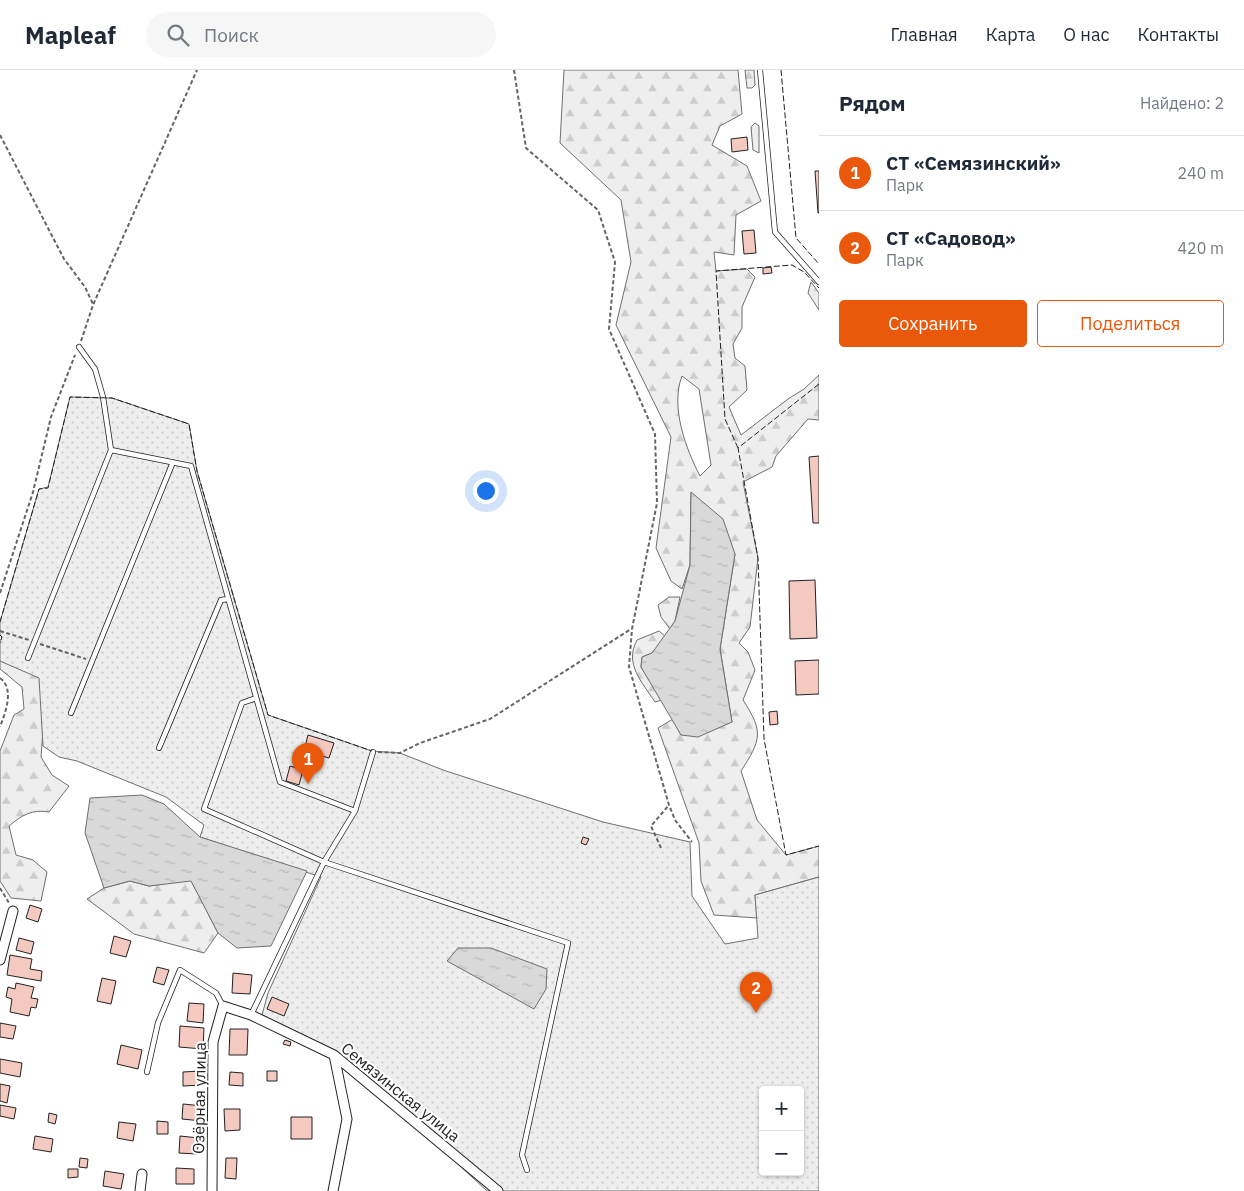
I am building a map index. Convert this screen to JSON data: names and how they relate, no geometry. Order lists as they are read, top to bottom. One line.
{"streets":{"street":["Семязинская улица","Озёрная улица"]},"crossings":[["Семязинская улица","Озёрная улица"]],"page":{"header":"Mapleaf","search":"Поиск","nav":["Главная","Карта","О нас","Контакты"],"heading":["Рядом","Найдено: 2"],"list":[{"mark":"1","name":"СТ «Семязинский»","note":"Парк","value":"240 m"},{"mark":"2","name":"СТ «Садовод»","note":"Парк","value":"420 m"}],"buttons":["Сохранить","Поделиться"],"pins":["1","2"],"map_buttons":["+","−"]}}
